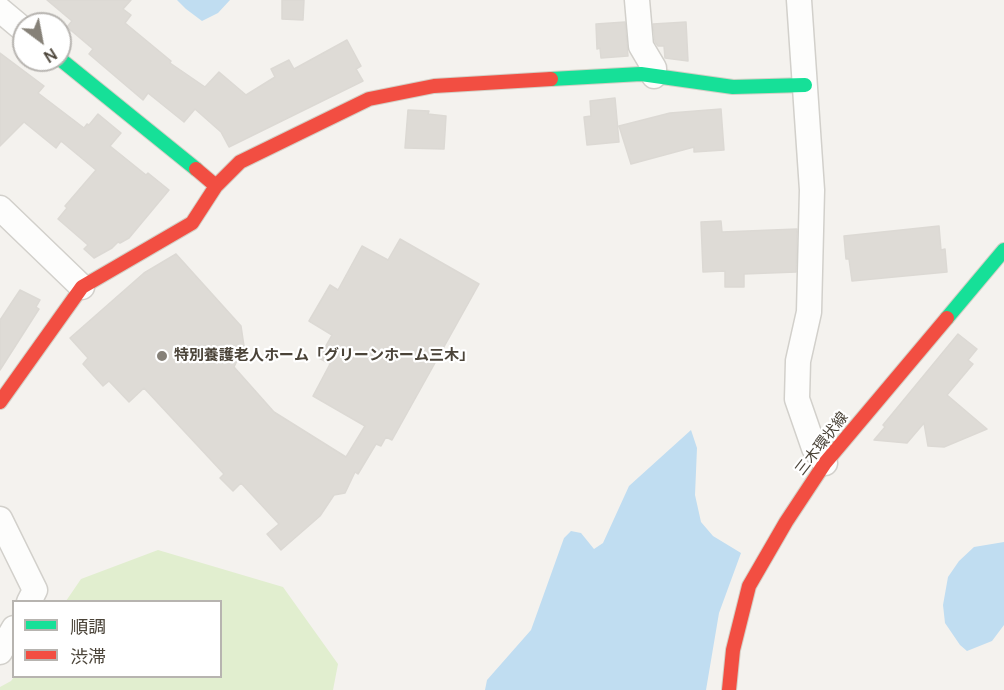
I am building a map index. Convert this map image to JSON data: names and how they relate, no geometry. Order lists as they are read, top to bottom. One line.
{"streets":{"street":["三木環状線"]},"places":["特別養護老人ホーム「グリーンホーム三木」"],"legend":["順調","渋滞"],"north":"bottom right"}
